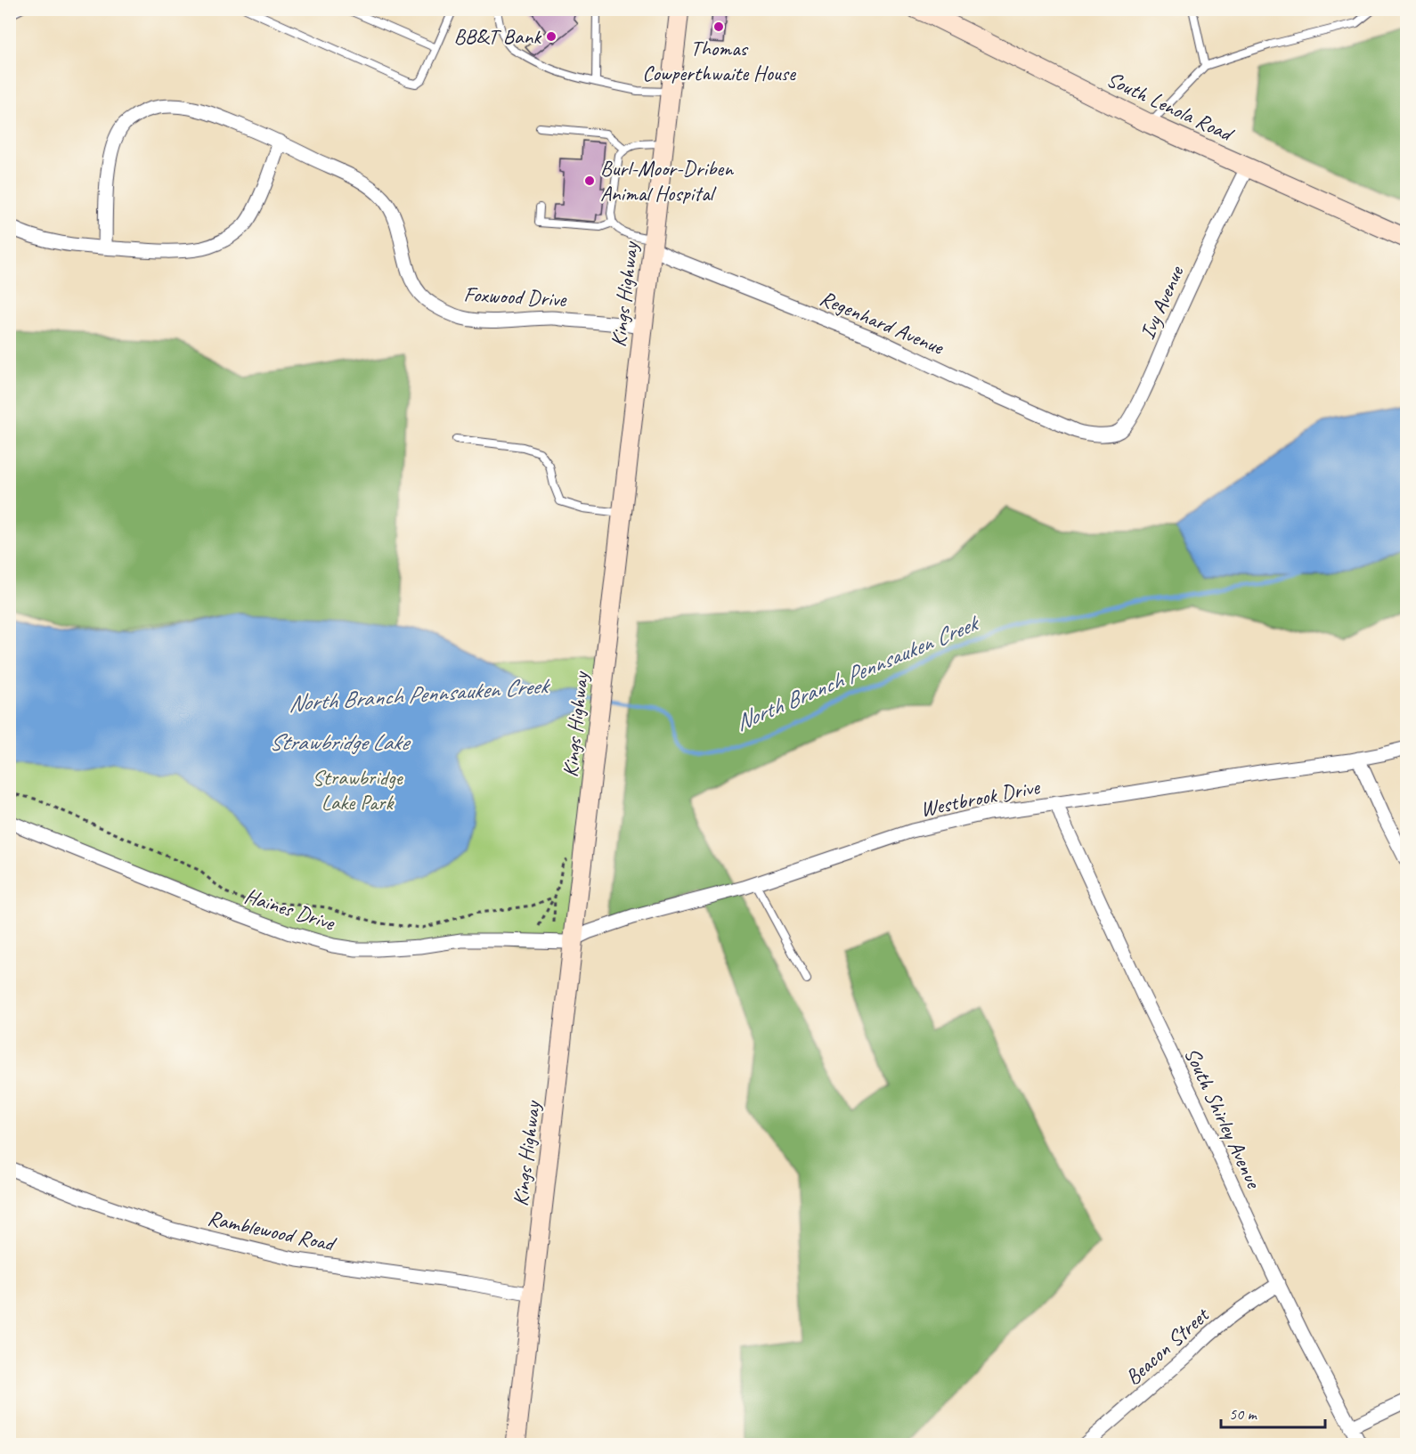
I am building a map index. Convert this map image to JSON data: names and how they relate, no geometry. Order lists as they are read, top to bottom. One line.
{"streets":{"main road":["South Lenola Road","Kings Highway"],"street":["Foxwood Drive","Ivy Avenue","Regenhard Avenue","Westbrook Drive","Haines Drive","South Shirley Avenue","Ramblewood Road","Beacon Street"]},"crossings":[["South Lenola Road","Ivy Avenue"],["Kings Highway","Foxwood Drive"],["Kings Highway","Regenhard Avenue"],["Kings Highway","Westbrook Drive"],["Kings Highway","Haines Drive"],["Kings Highway","Ramblewood Road"],["Ivy Avenue","Regenhard Avenue"],["Westbrook Drive","Haines Drive"],["Westbrook Drive","South Shirley Avenue"],["South Shirley Avenue","Beacon Street"]],"water":["North Branch Pennsauken Creek","Strawbridge Lake"],"parks":["Strawbridge Lake Park"],"places":["Thomas Cowperthwaite House","BB&T Bank","Burl-Moor-Driben Animal Hospital"],"scale_bar":"50 m"}
